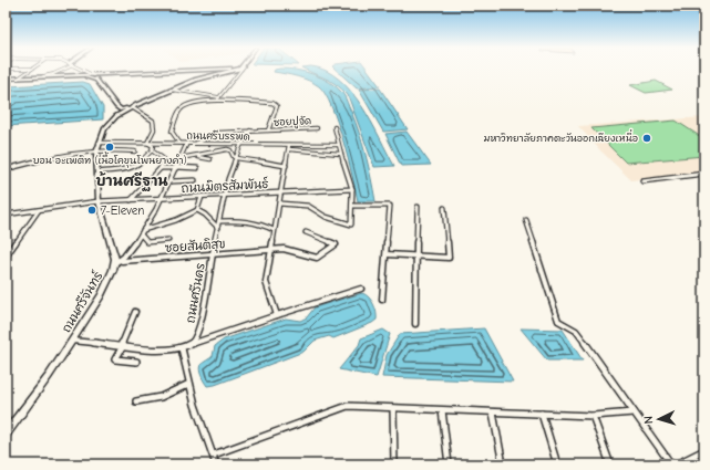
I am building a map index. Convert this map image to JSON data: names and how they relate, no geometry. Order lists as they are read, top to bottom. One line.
{"streets":{"main road":["ถนนศรีจันทร์"],"street":["ซอยปูจัด","ถนนศรีบรรพด","ถนนมิตรสัมพันธ์","ซอยสันติสุข","ถนนศรีนคร"]},"crossings":[["ซอยปูจัด","ถนนศรีบรรพด"],["ซอยปูจัด","ถนนศรีนคร"],["ถนนศรีบรรพด","ถนนศรีนคร"],["ถนนศรีบรรพด","ถนนศรีจันทร์"],["ถนนมิตรสัมพันธ์","ถนนศรีนคร"],["ถนนมิตรสัมพันธ์","ถนนศรีจันทร์"],["ซอยสันติสุข","ถนนศรีนคร"],["ซอยสันติสุข","ถนนศรีจันทร์"]],"districts":["บ้านศรีฐาน"],"places":["มหาวิทยาลัยภาคตะวันออกเฉียงเหนี่อ","บอน อะเพติท (เนื้อโคขุนโพนยางคำ)","7-Eleven"],"north":"left"}
